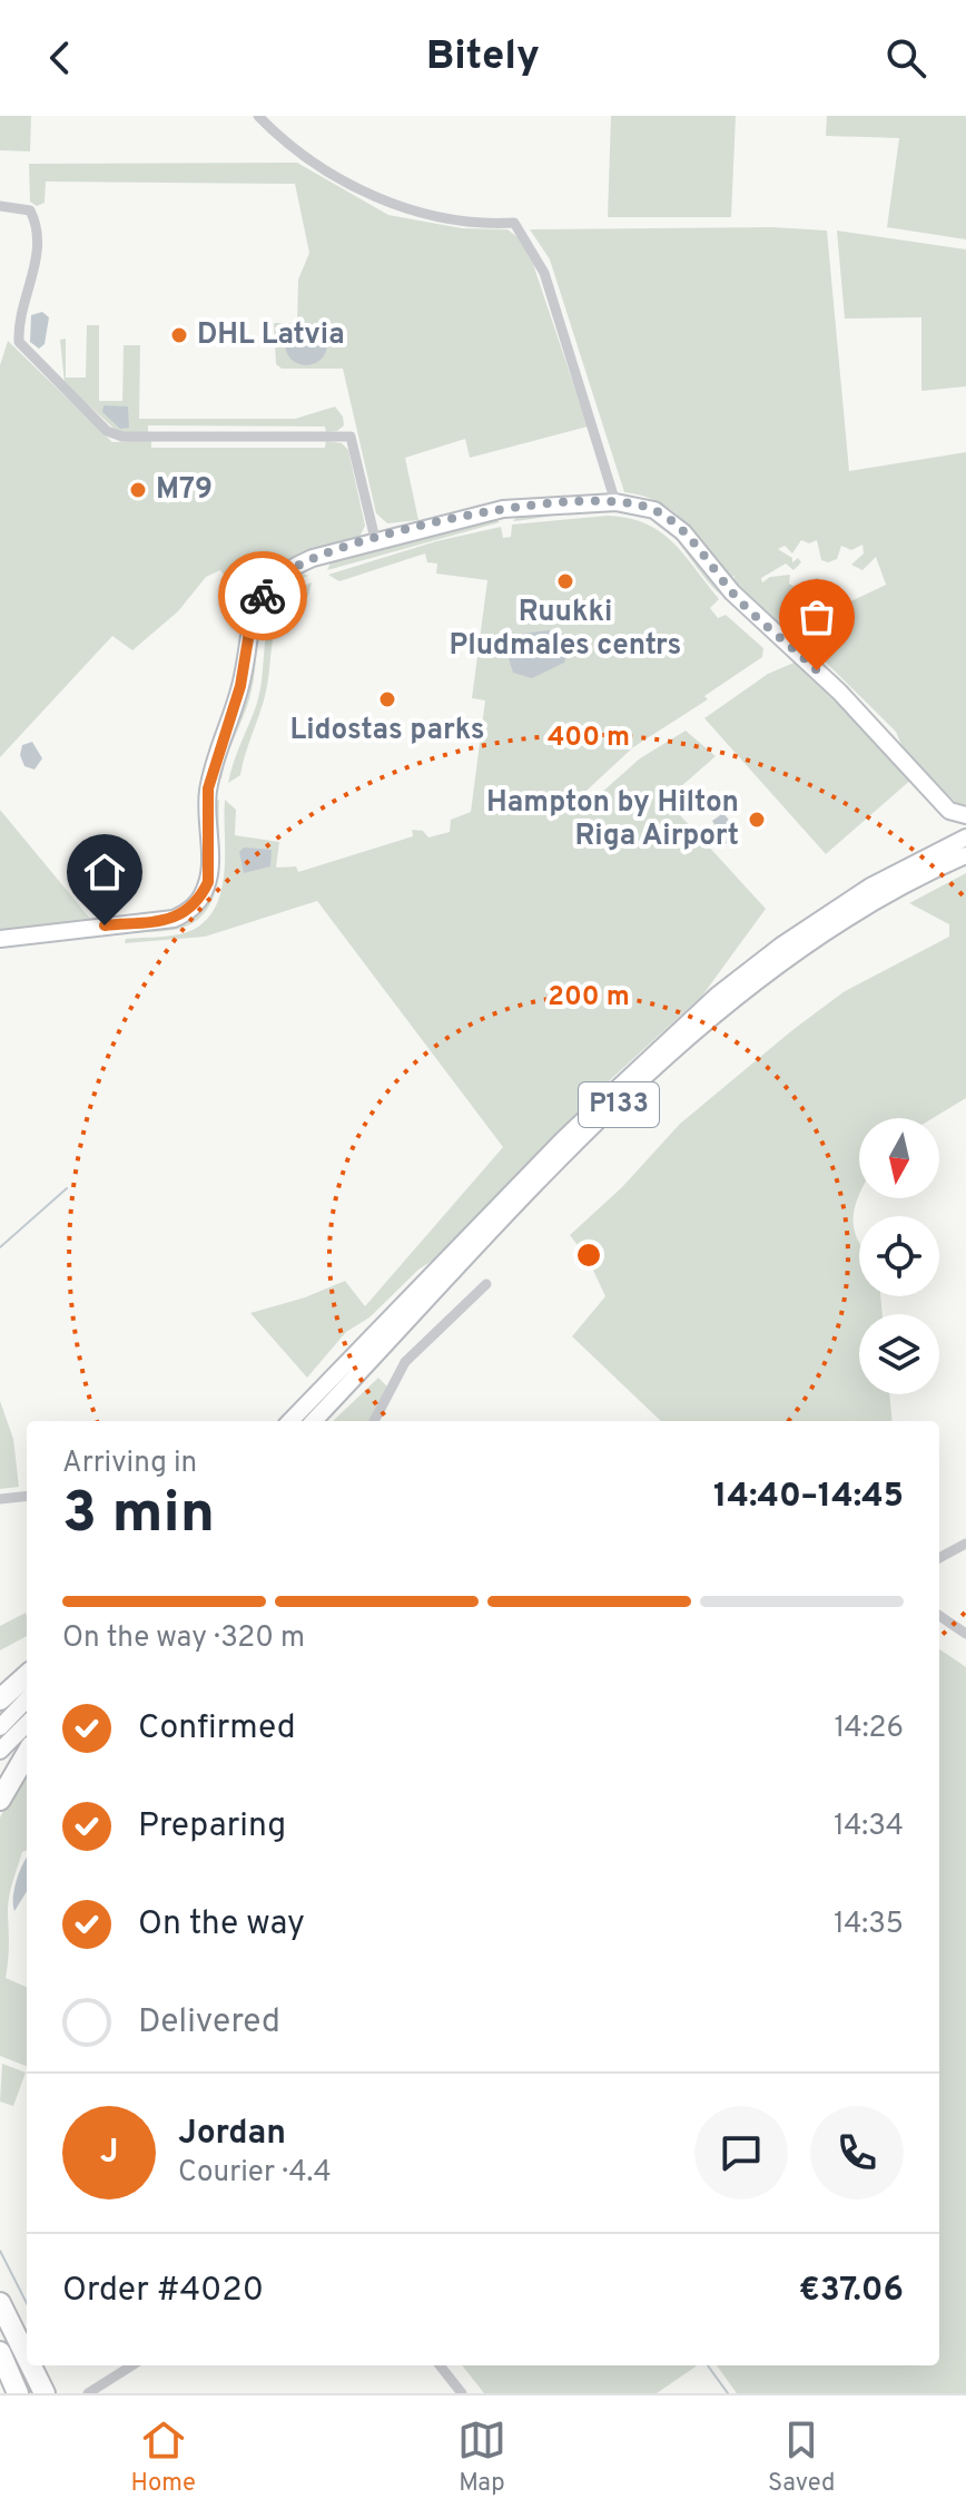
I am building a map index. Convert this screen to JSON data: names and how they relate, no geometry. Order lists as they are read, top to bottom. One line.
{"streets":{"main road":["P133"]},"places":["DHL Latvia","M79","Ruukki Pludmales centrs","Lidostas parks","Hampton by Hilton Riga Airport"],"north":"bottom","page":{"header":"Bitely","heading":["3 min","Arriving in","14:40–14:45"],"panel":["Jordan","Courier · 4.4","Order #4020","€37.06"],"bar":"On the way · 320 m","list":[["Confirmed","14:26"],["Preparing","14:34"],["On the way","14:35"],"Delivered"],"round":"J","tabs":["Home","Map","Saved"]},"rings":["400 m","200 m"]}
